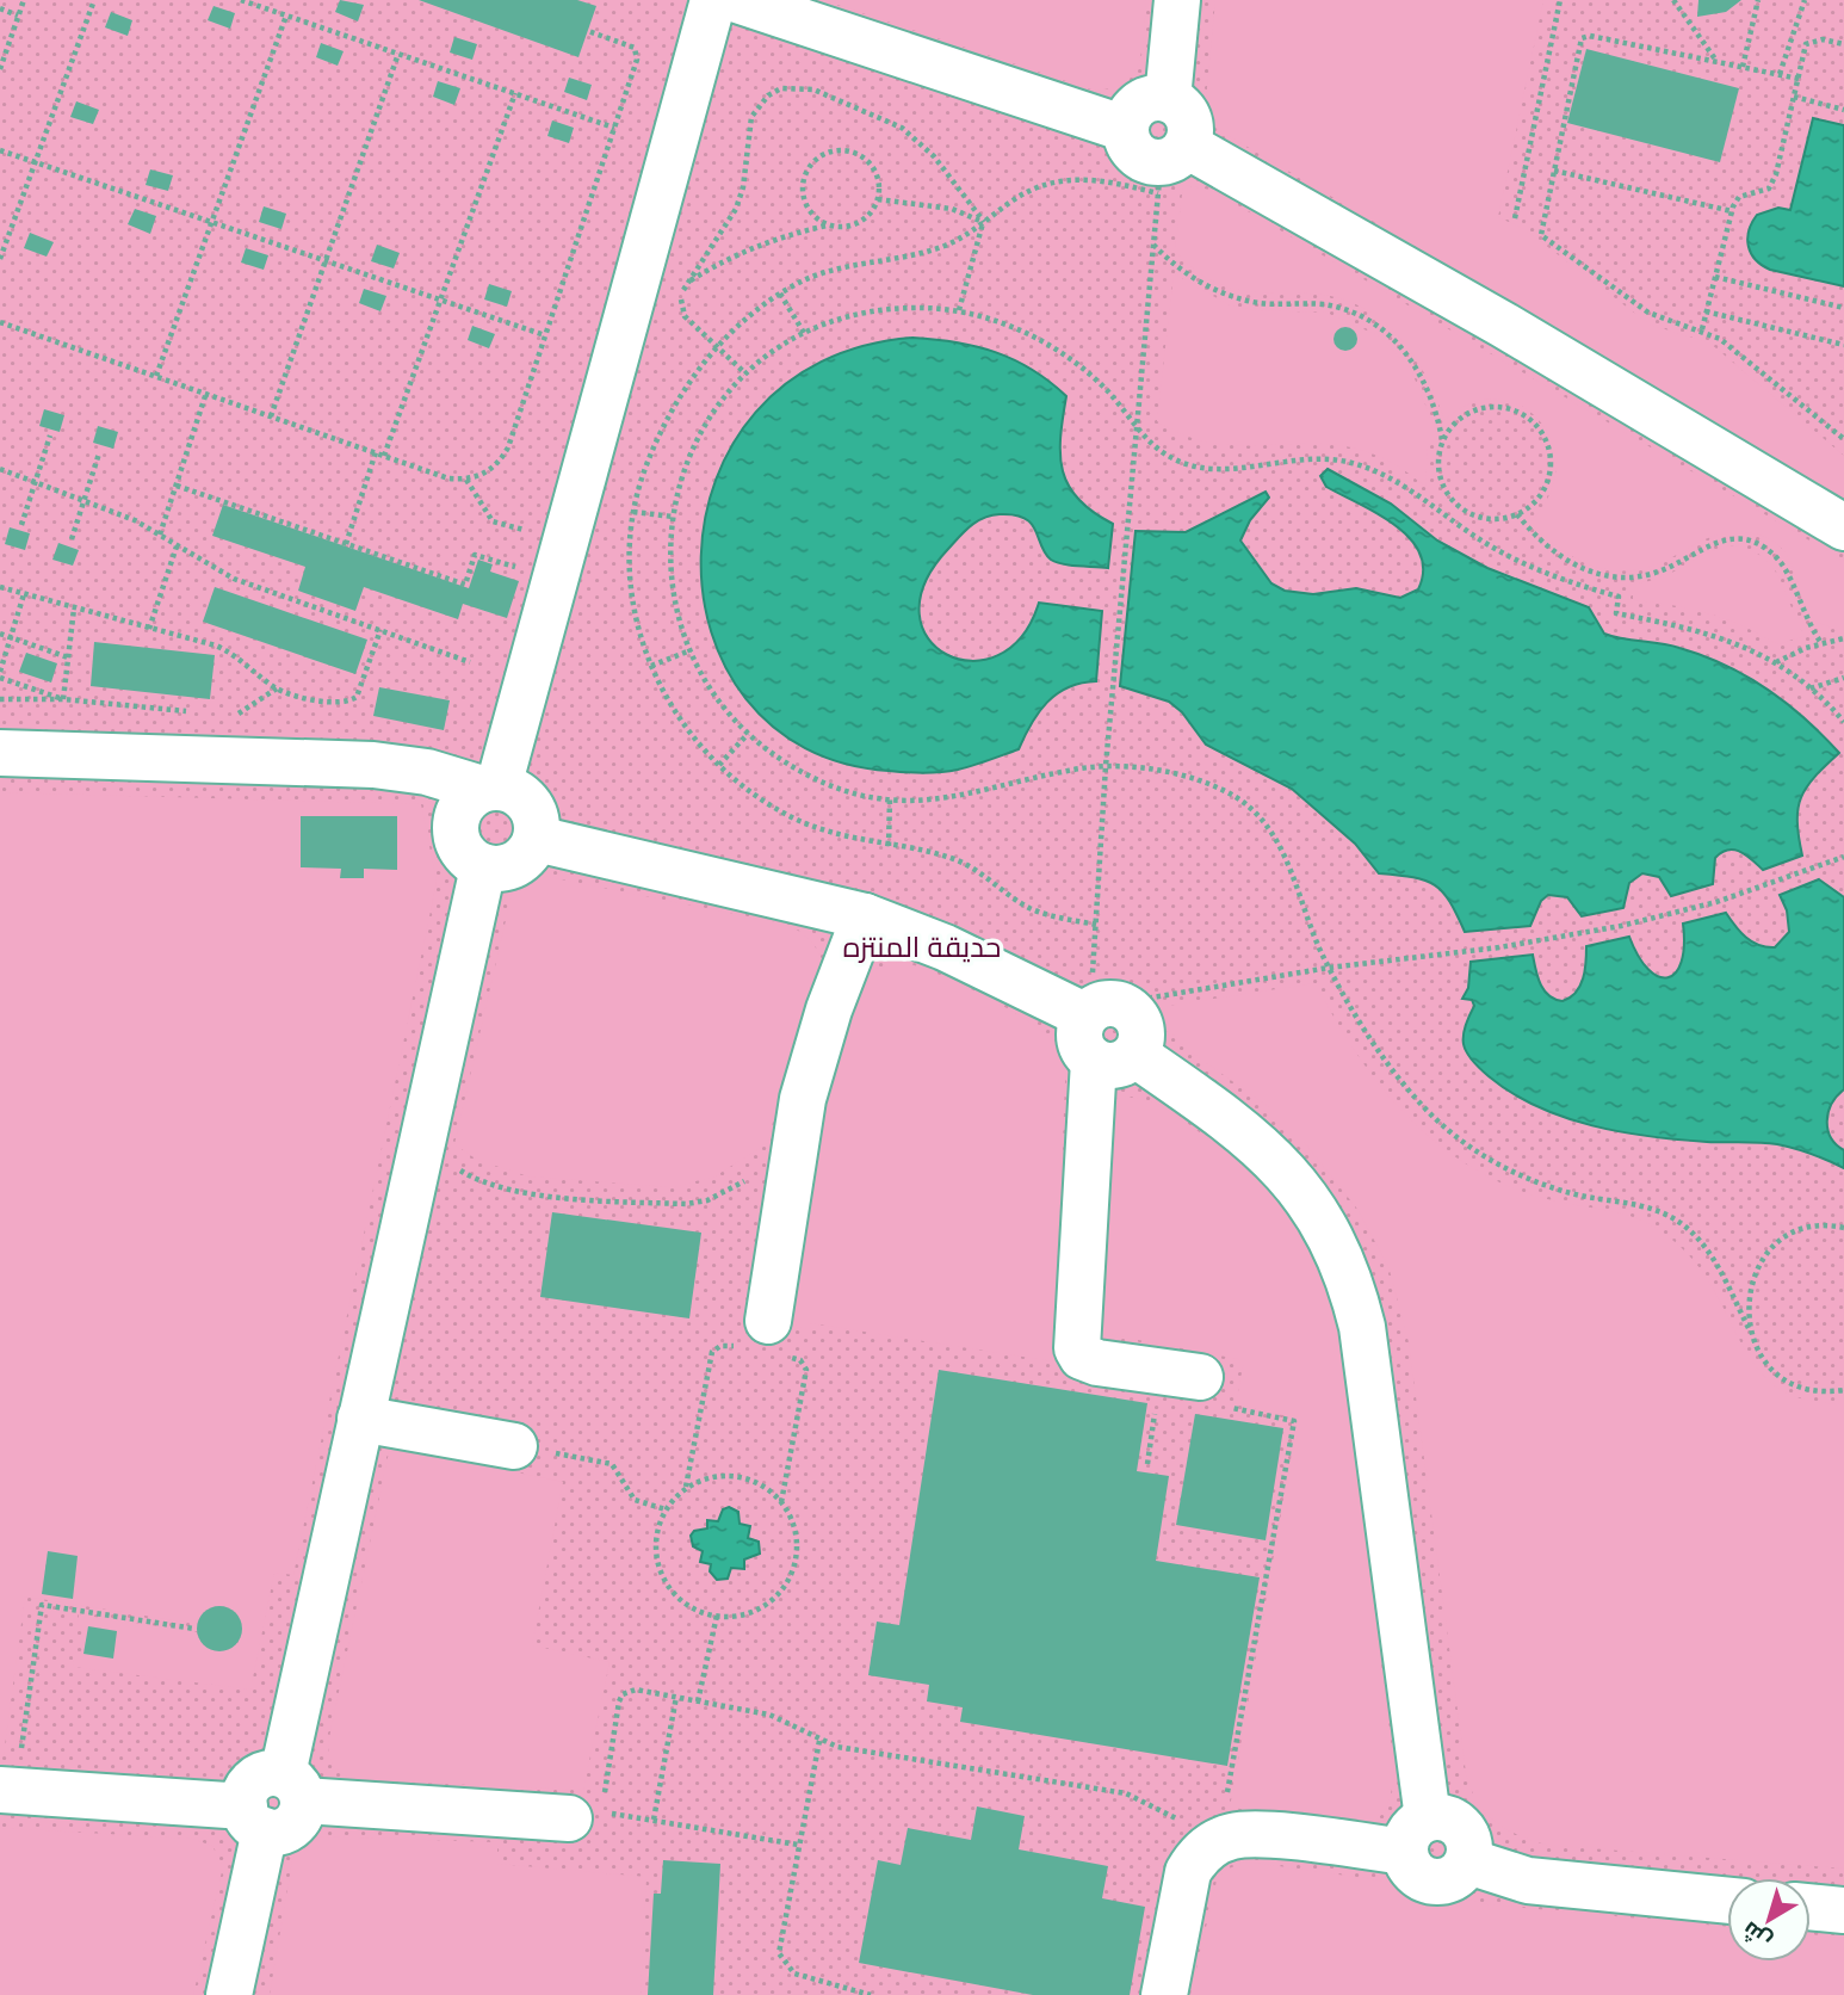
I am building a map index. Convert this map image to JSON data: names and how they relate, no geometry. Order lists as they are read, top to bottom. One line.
{"parks":["حديقة المنتزه"],"north":"bottom left"}
